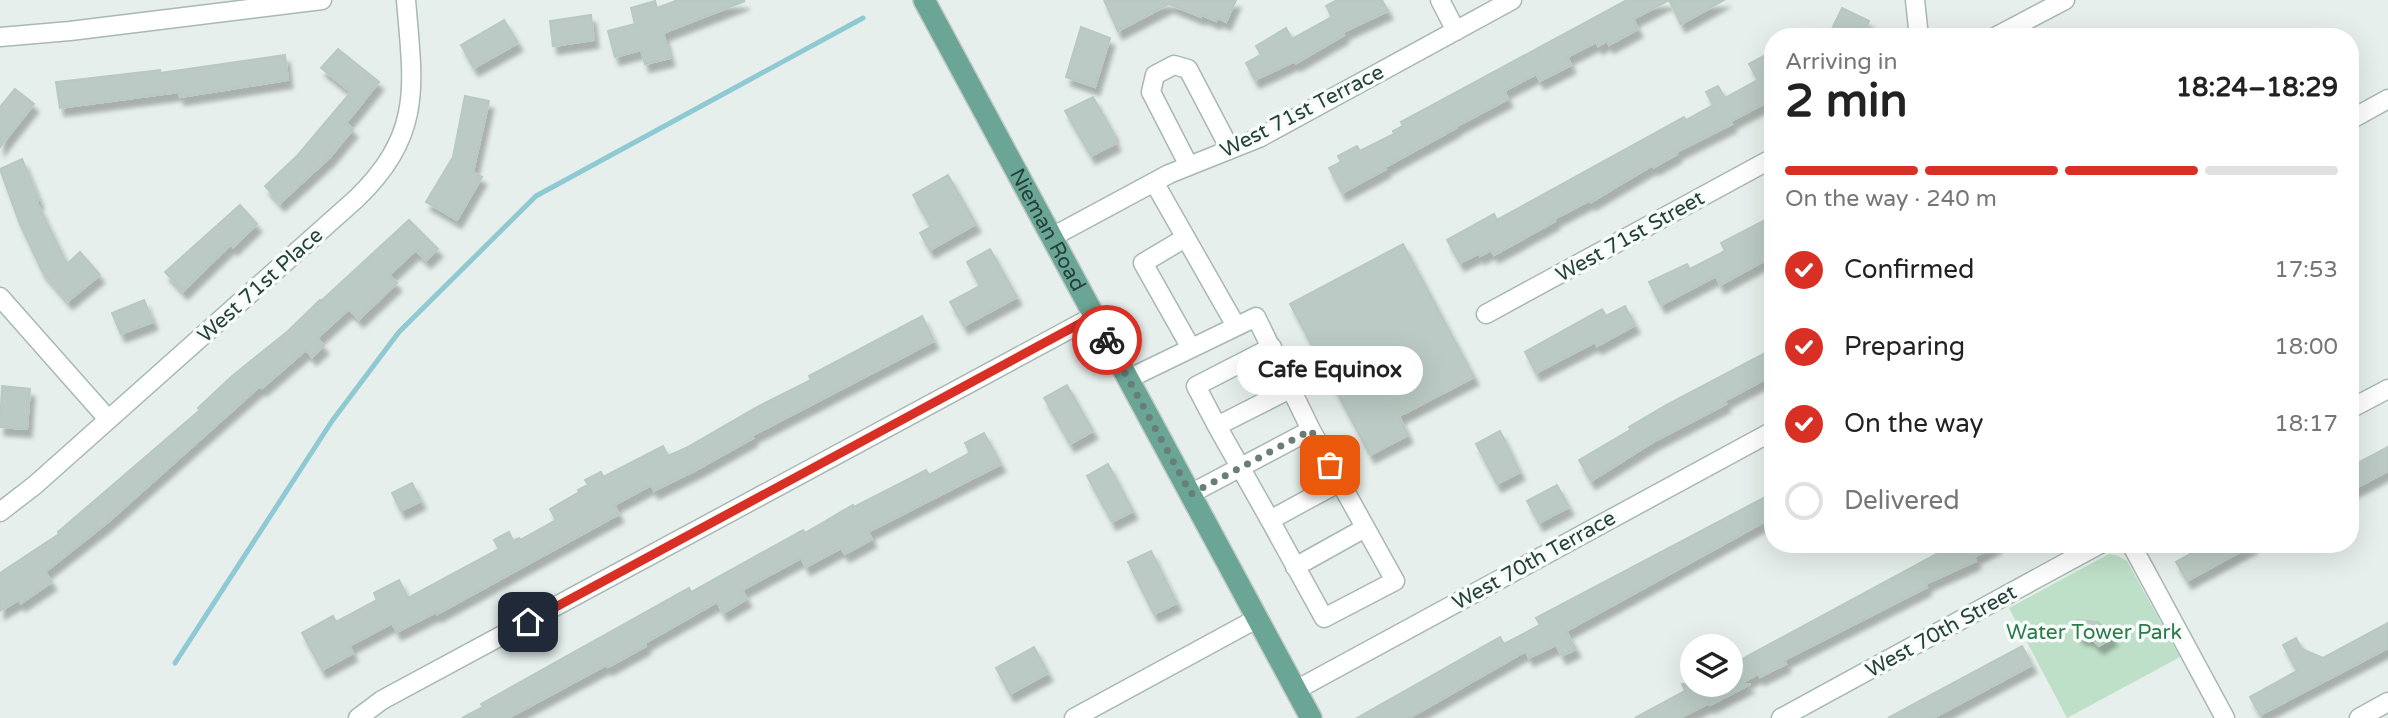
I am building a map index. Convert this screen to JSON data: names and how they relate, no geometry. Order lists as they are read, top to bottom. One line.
{"streets":{"main road":["Nieman Road"],"street":["West 71st Terrace","West 71st Street","West 71st Place","West 70th Terrace","West 70th Street"]},"crossings":[["West 71st Terrace","Nieman Road"],["Nieman Road","West 70th Terrace"]],"parks":["Water Tower Park"],"places":["Cafe Equinox"],"page":{"heading":["2 min","Arriving in","18:24–18:29"],"bar":"On the way · 240 m","list":[["Confirmed","17:53"],["Preparing","18:00"],["On the way","18:17"],"Delivered"],"bubble":"Cafe Equinox"}}
